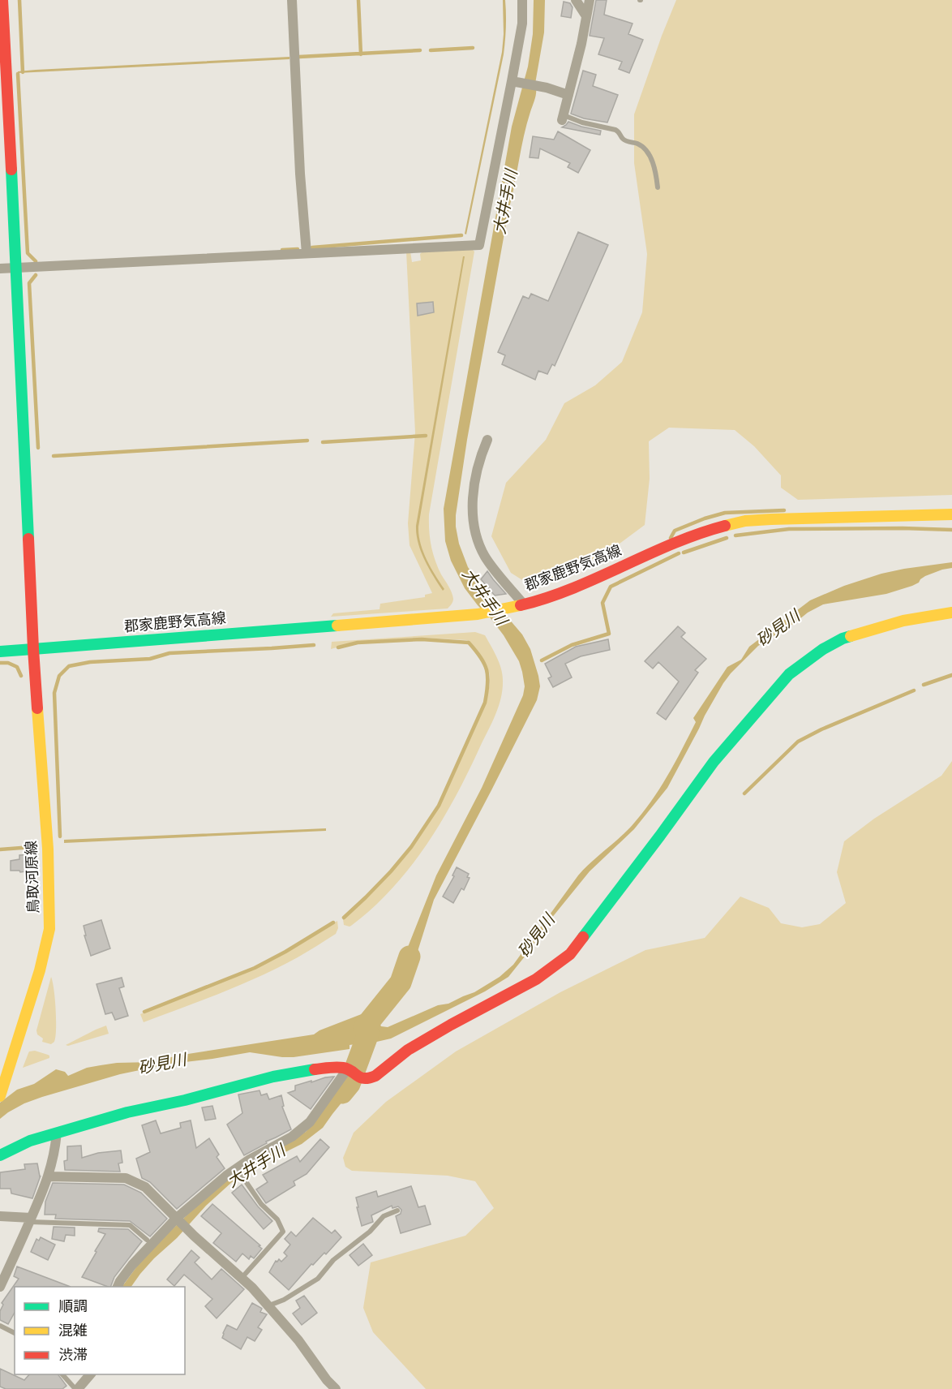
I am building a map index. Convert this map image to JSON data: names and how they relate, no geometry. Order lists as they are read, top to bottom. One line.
{"streets":{"main road":["郡家鹿野気高線","鳥取河原線"]},"crossings":[["郡家鹿野気高線","鳥取河原線"]],"water":["大井手川","砂見川"],"legend":["順調","混雑","渋滞"]}
